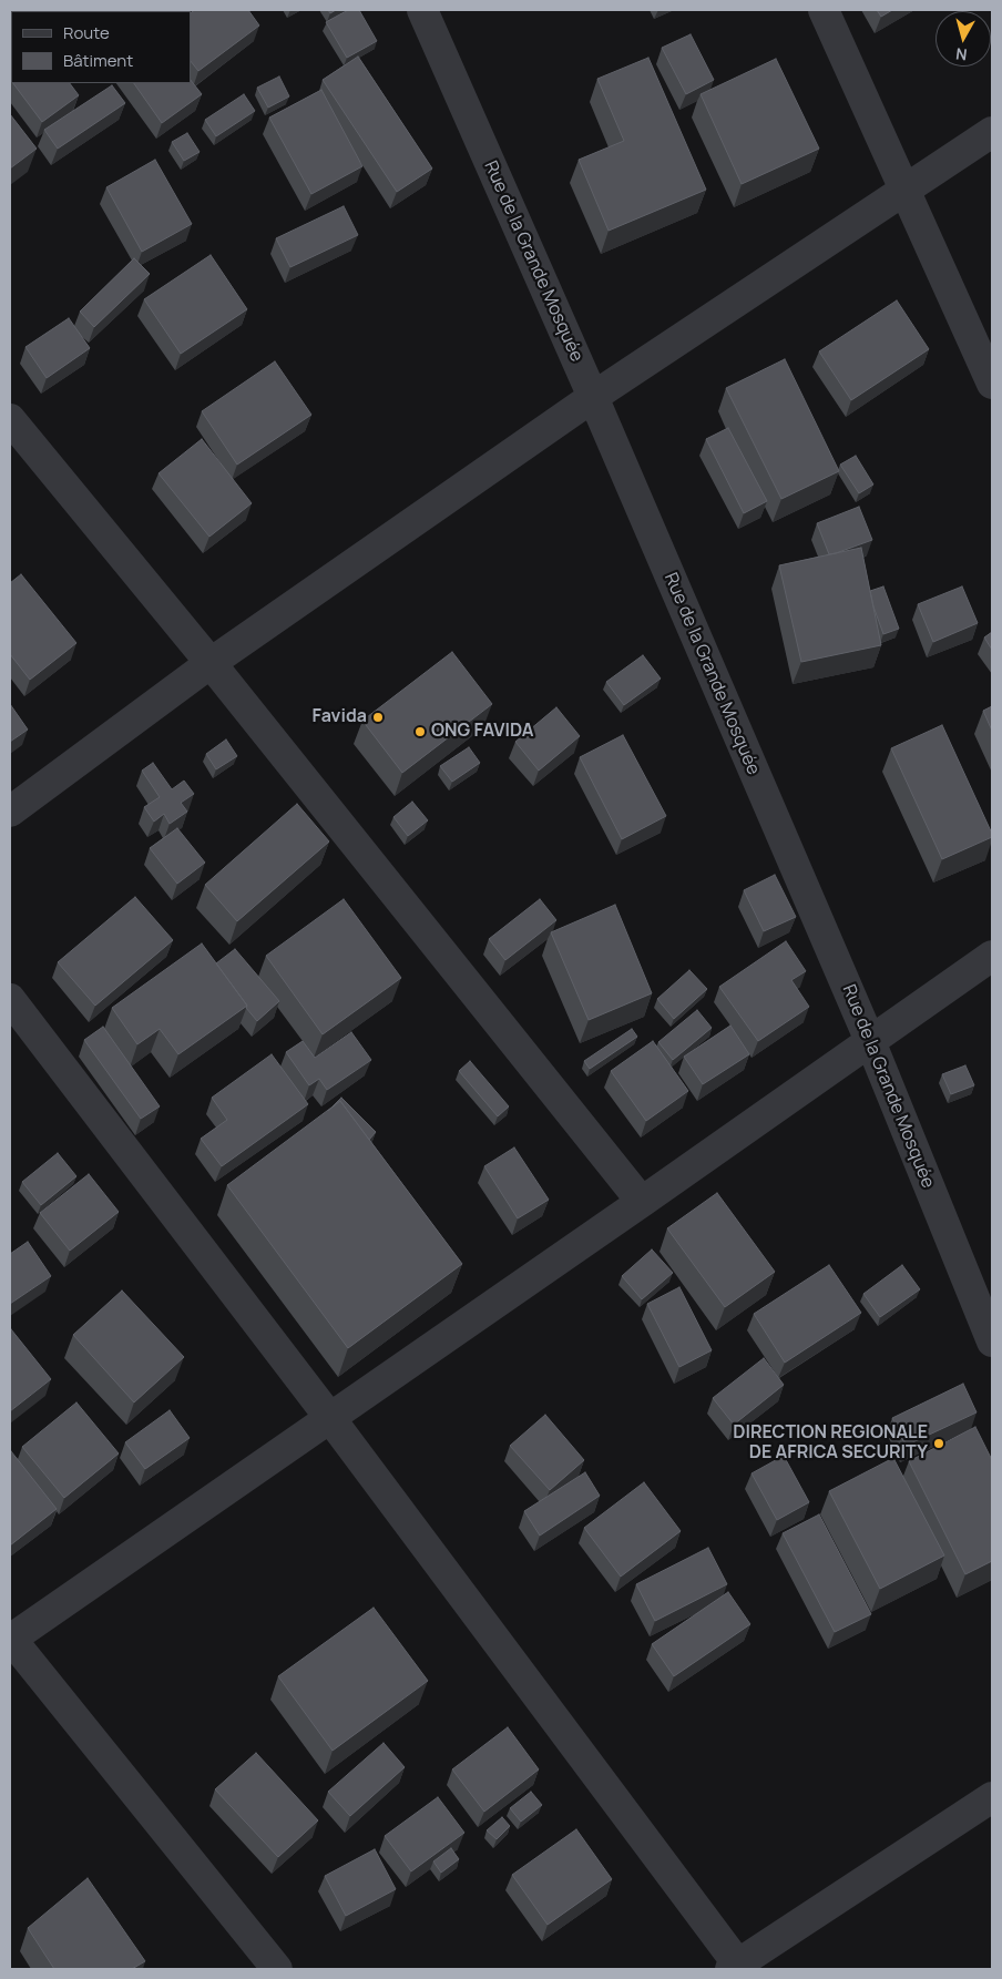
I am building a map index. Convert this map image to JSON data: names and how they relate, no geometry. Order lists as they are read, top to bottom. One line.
{"streets":{"street":["Rue de la Grande Mosquée"]},"places":["Favida","ONG FAVIDA","DIRECTION REGIONALE DE AFRICA SECURITY"],"legend":["Route","Bâtiment"],"north":"bottom"}
